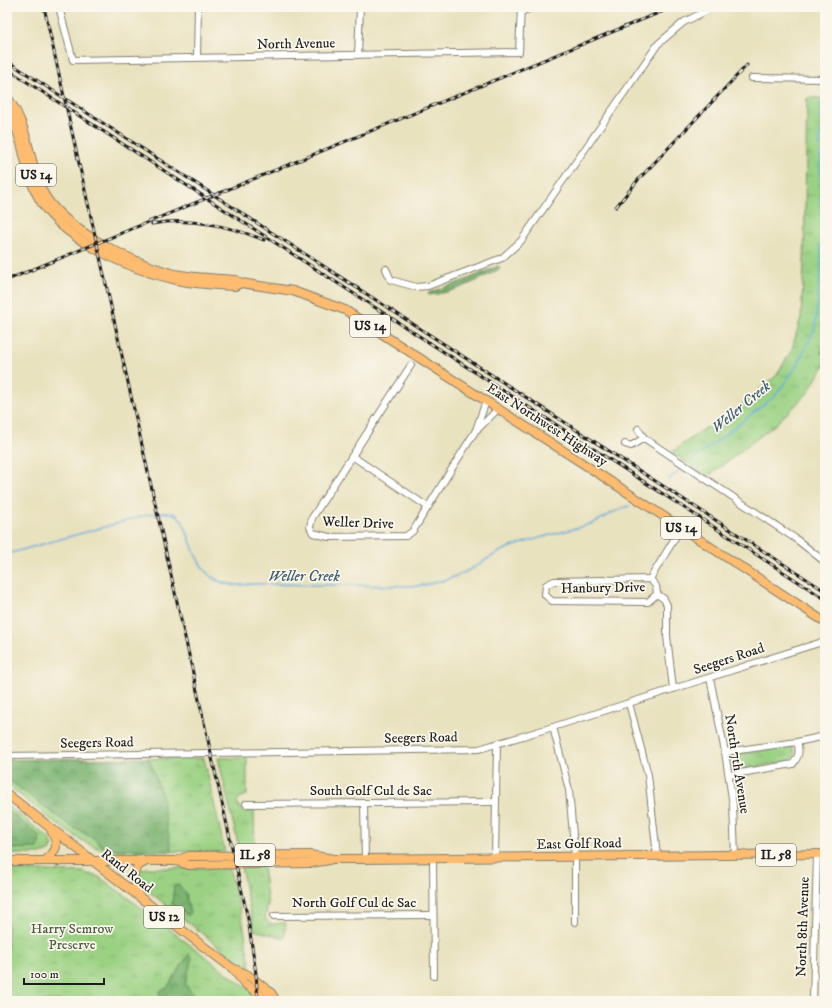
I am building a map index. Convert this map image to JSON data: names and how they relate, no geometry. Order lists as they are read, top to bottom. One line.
{"streets":{"main road":["US 14","East Northwest Highway","East Golf Road","IL 58","Rand Road","US 12"],"street":["North Avenue","Weller Drive","Hanbury Drive","Seegers Road","North 7th Avenue","South Golf Cul de Sac","North Golf Cul de Sac","North 8th Avenue"]},"crossings":[["East Northwest Highway","Hanbury Drive"],["Hanbury Drive","Seegers Road"],["Seegers Road","North 7th Avenue"],["North 7th Avenue","East Golf Road"],["East Golf Road","Rand Road"],["East Golf Road","North 8th Avenue"]],"water":["Weller Creek"],"parks":["Harry Semrow Preserve"],"scale_bar":"100 m"}
